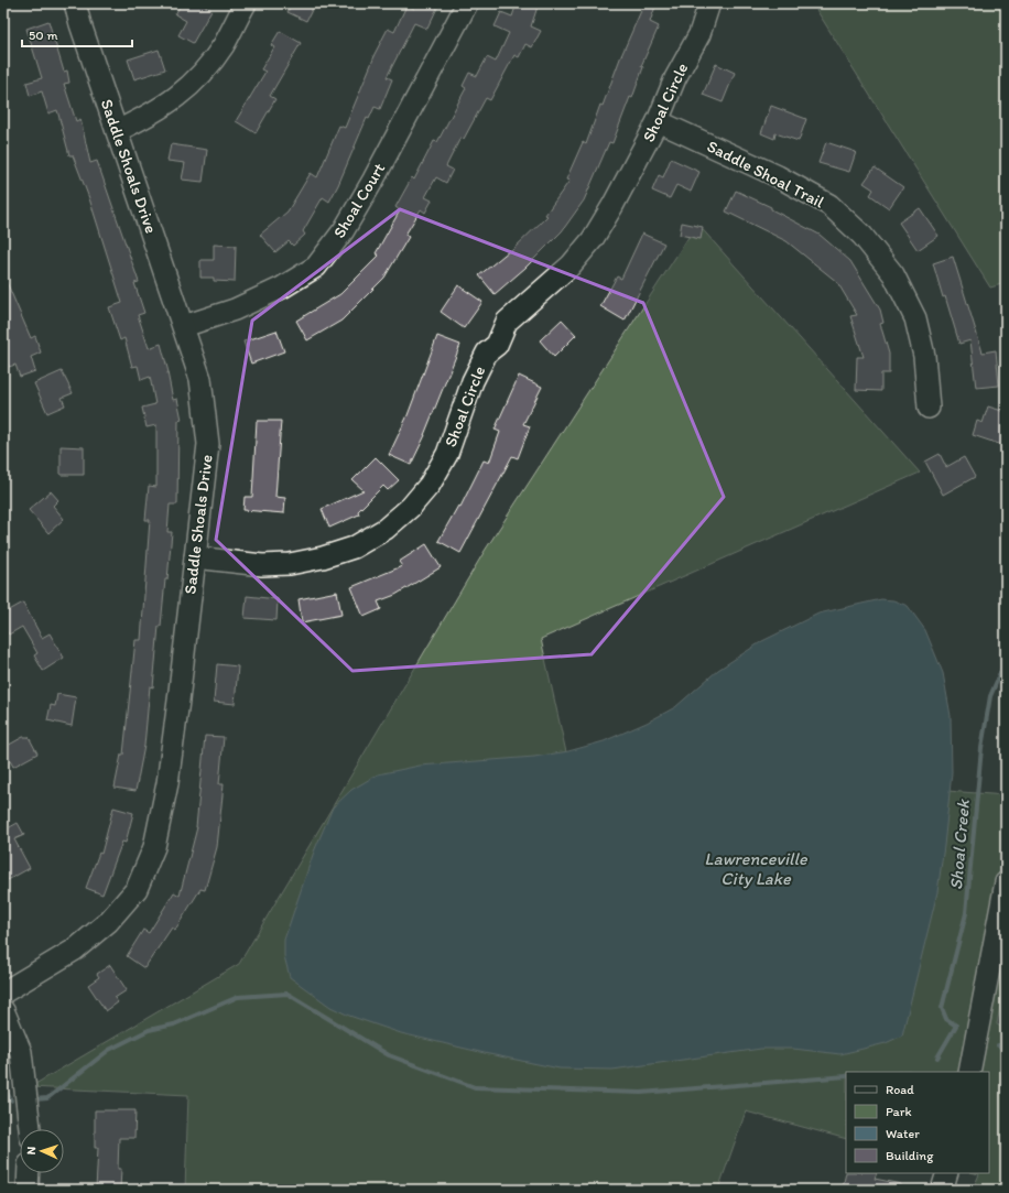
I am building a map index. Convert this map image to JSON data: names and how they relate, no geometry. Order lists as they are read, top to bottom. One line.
{"streets":{"street":["Shoal Circle","Saddle Shoals Drive","Saddle Shoal Trail","Shoal Court"]},"crossings":[["Shoal Circle","Saddle Shoals Drive"],["Shoal Circle","Saddle Shoal Trail"],["Saddle Shoals Drive","Shoal Court"]],"water":["Shoal Creek","Lawrenceville City Lake"],"legend":["Road","Park","Water","Building"],"scale_bar":"50 m","north":"left"}
